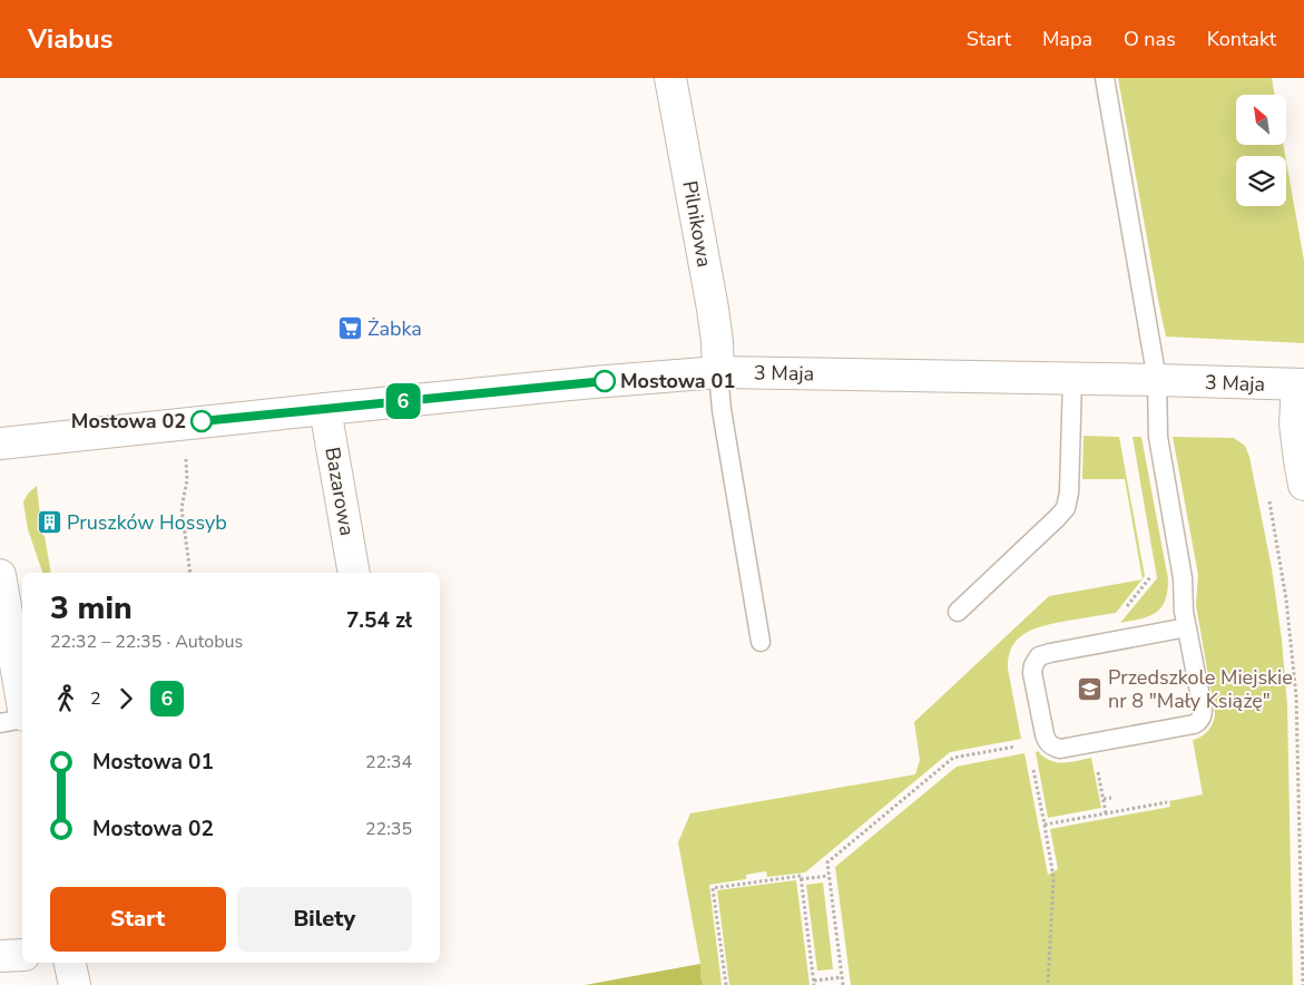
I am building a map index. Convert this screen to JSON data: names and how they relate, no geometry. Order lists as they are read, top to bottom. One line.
{"streets":{"street":["Pilnikowa","3 Maja","Bazarowa"]},"crossings":[["Pilnikowa","3 Maja"],["3 Maja","Bazarowa"]],"places":{"supermarket":["Żabka"],"other":["Mostowa 01","Mostowa 02"],"building":["Pruszków Hossyb"],"school or university":["Przedszkole Miejskie nr 8 \"Mały Książę\""]},"lines":["bus line 6"],"north":"top left","page":{"header":"Viabus","nav":["Start","Mapa","O nas","Kontakt"],"on_map":"6","heading":["3 min","22:32 – 22:35 · Autobus","7.54 zł"],"legs":["2","6"],"list":[{"name":"Mostowa 01","value":"22:34"},{"name":"Mostowa 02","value":"22:35"}],"buttons":["Start","Bilety"]}}
